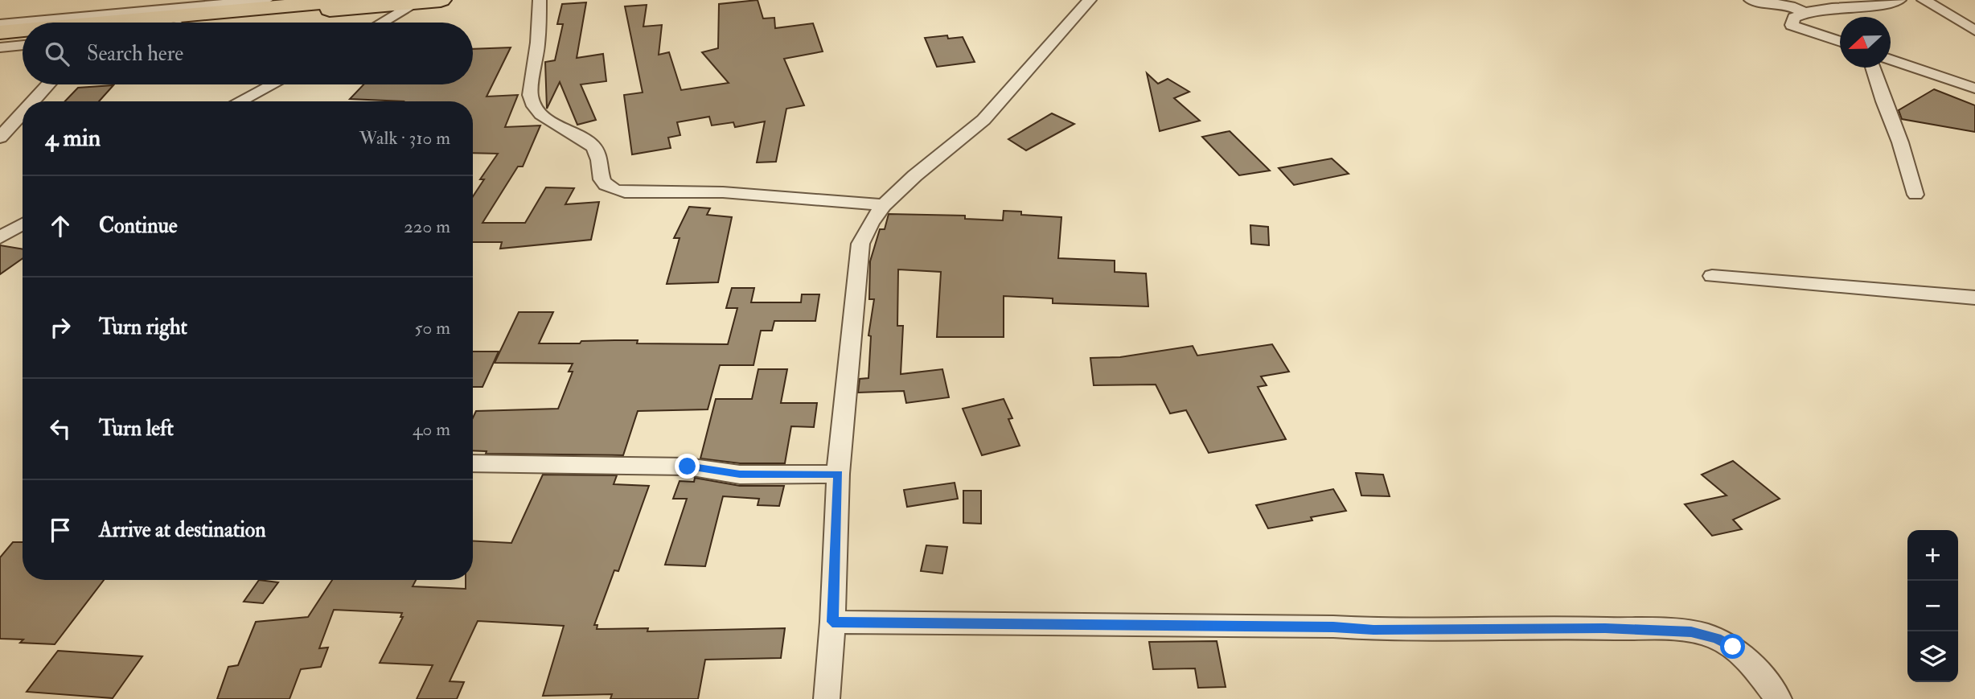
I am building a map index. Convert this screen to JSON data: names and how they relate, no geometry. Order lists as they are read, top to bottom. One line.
{"north":"left","page":{"search":"Search here","heading":["4 min","Walk · 310 m"],"list":[["Continue","220 m"],["Turn right","50 m"],["Turn left","40 m"],"Arrive at destination"],"map_buttons":["+","−"]}}
